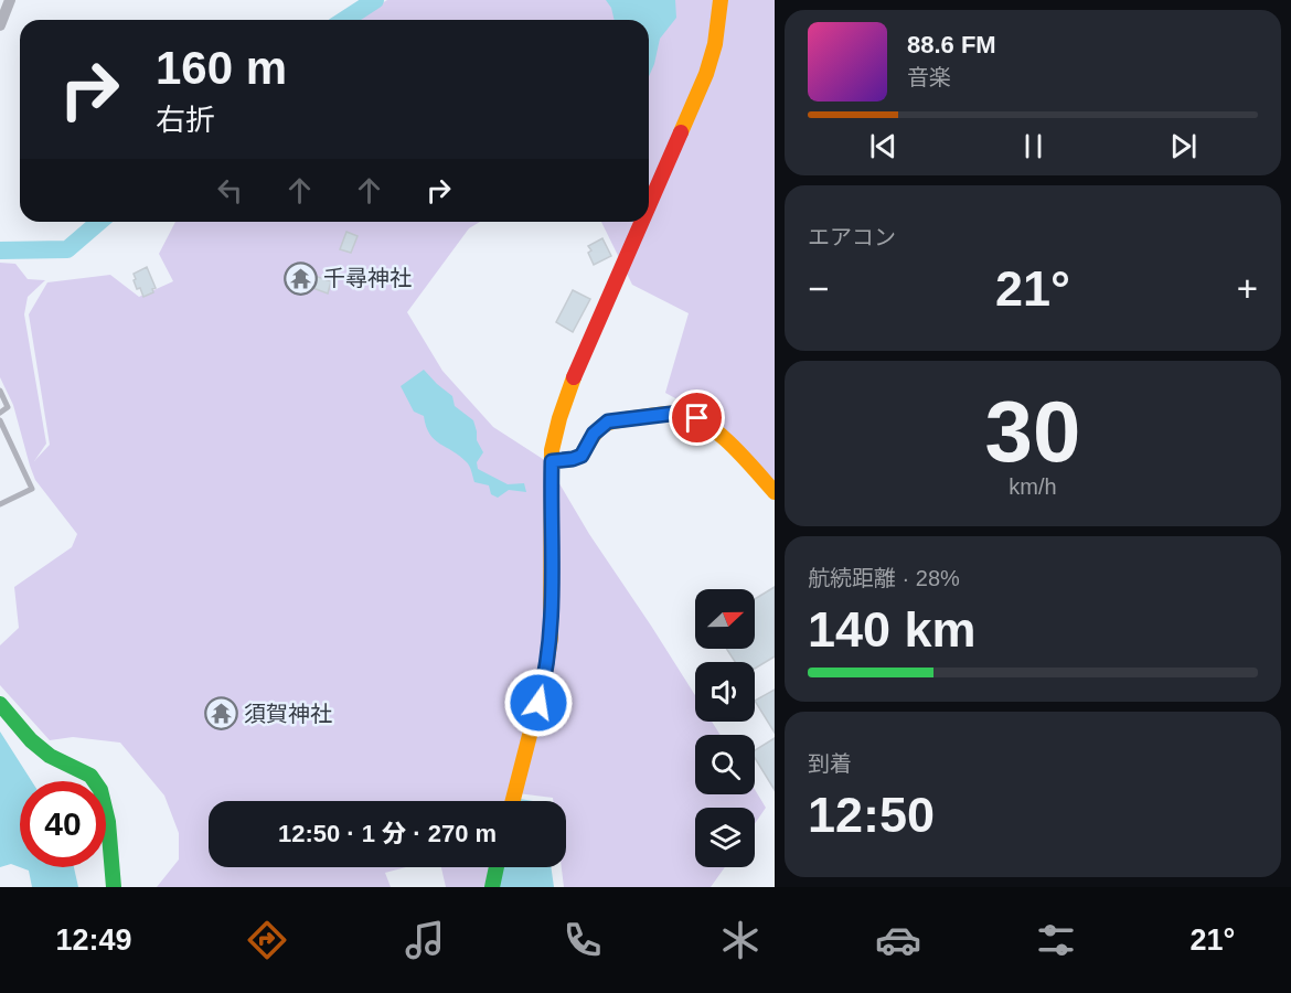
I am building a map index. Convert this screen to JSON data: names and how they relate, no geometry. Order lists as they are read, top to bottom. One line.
{"places":{"temple":["千尋神社","須賀神社"]},"north":"right","page":{"turn":["160 m","右折"],"song":["88.6 FM","音楽"],"tile":["エアコン",["30","km/h"],["航続距離 · 28%","140 km"],["到着","12:50"]],"heat":["−","21°","+"],"limit":"40","trip":"12:50 · 1 分 · 270 m","tabs":["12:49","21°"]}}
